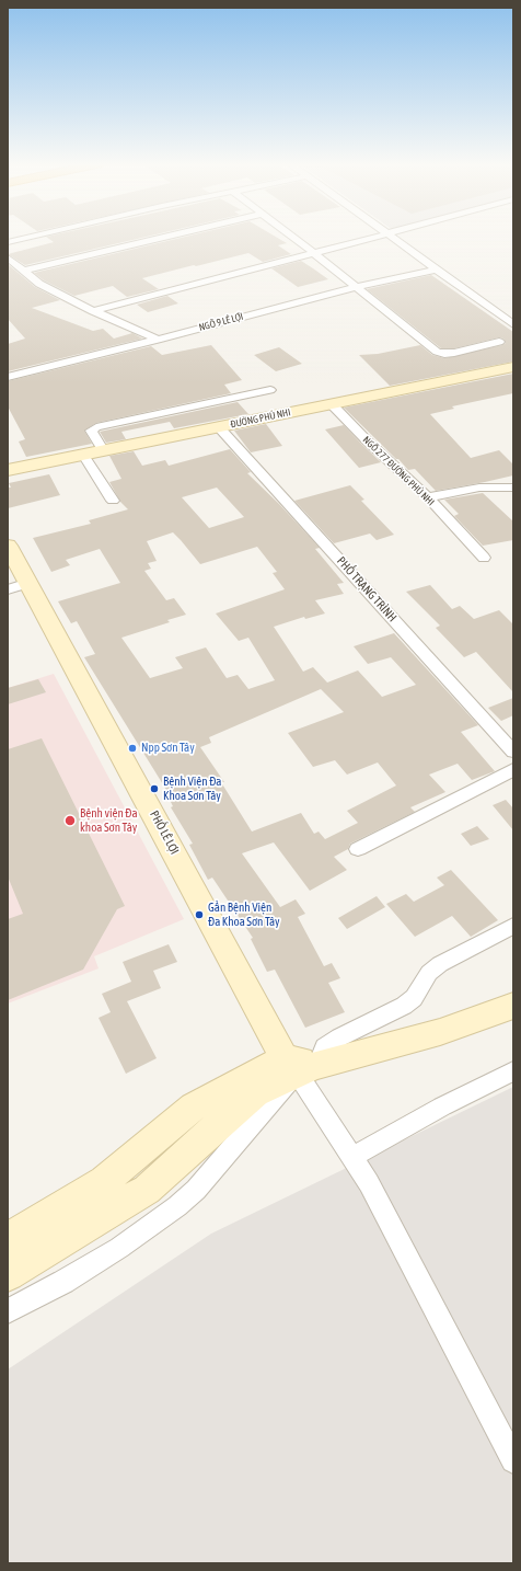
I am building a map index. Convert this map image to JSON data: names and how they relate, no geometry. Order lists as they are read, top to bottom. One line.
{"streets":{"main road":["ĐƯỜNG PHÚ NHI","PHỐ LÊ LỢI"],"street":["NGÕ 9 LÊ LỢI","NGÕ 277 ĐƯỜNG PHÚ NHI","PHỐ TRẠNG TRÌNH"]},"crossings":[["ĐƯỜNG PHÚ NHI","NGÕ 277 ĐƯỜNG PHÚ NHI"],["ĐƯỜNG PHÚ NHI","PHỐ TRẠNG TRÌNH"]],"places":["Npp Sơn Tây","Bệnh Viện Đa Khoa Sơn Tây","Bệnh viện Đa khoa Sơn Tây","Gần Bệnh Viện Đa Khoa Sơn Tây"]}
